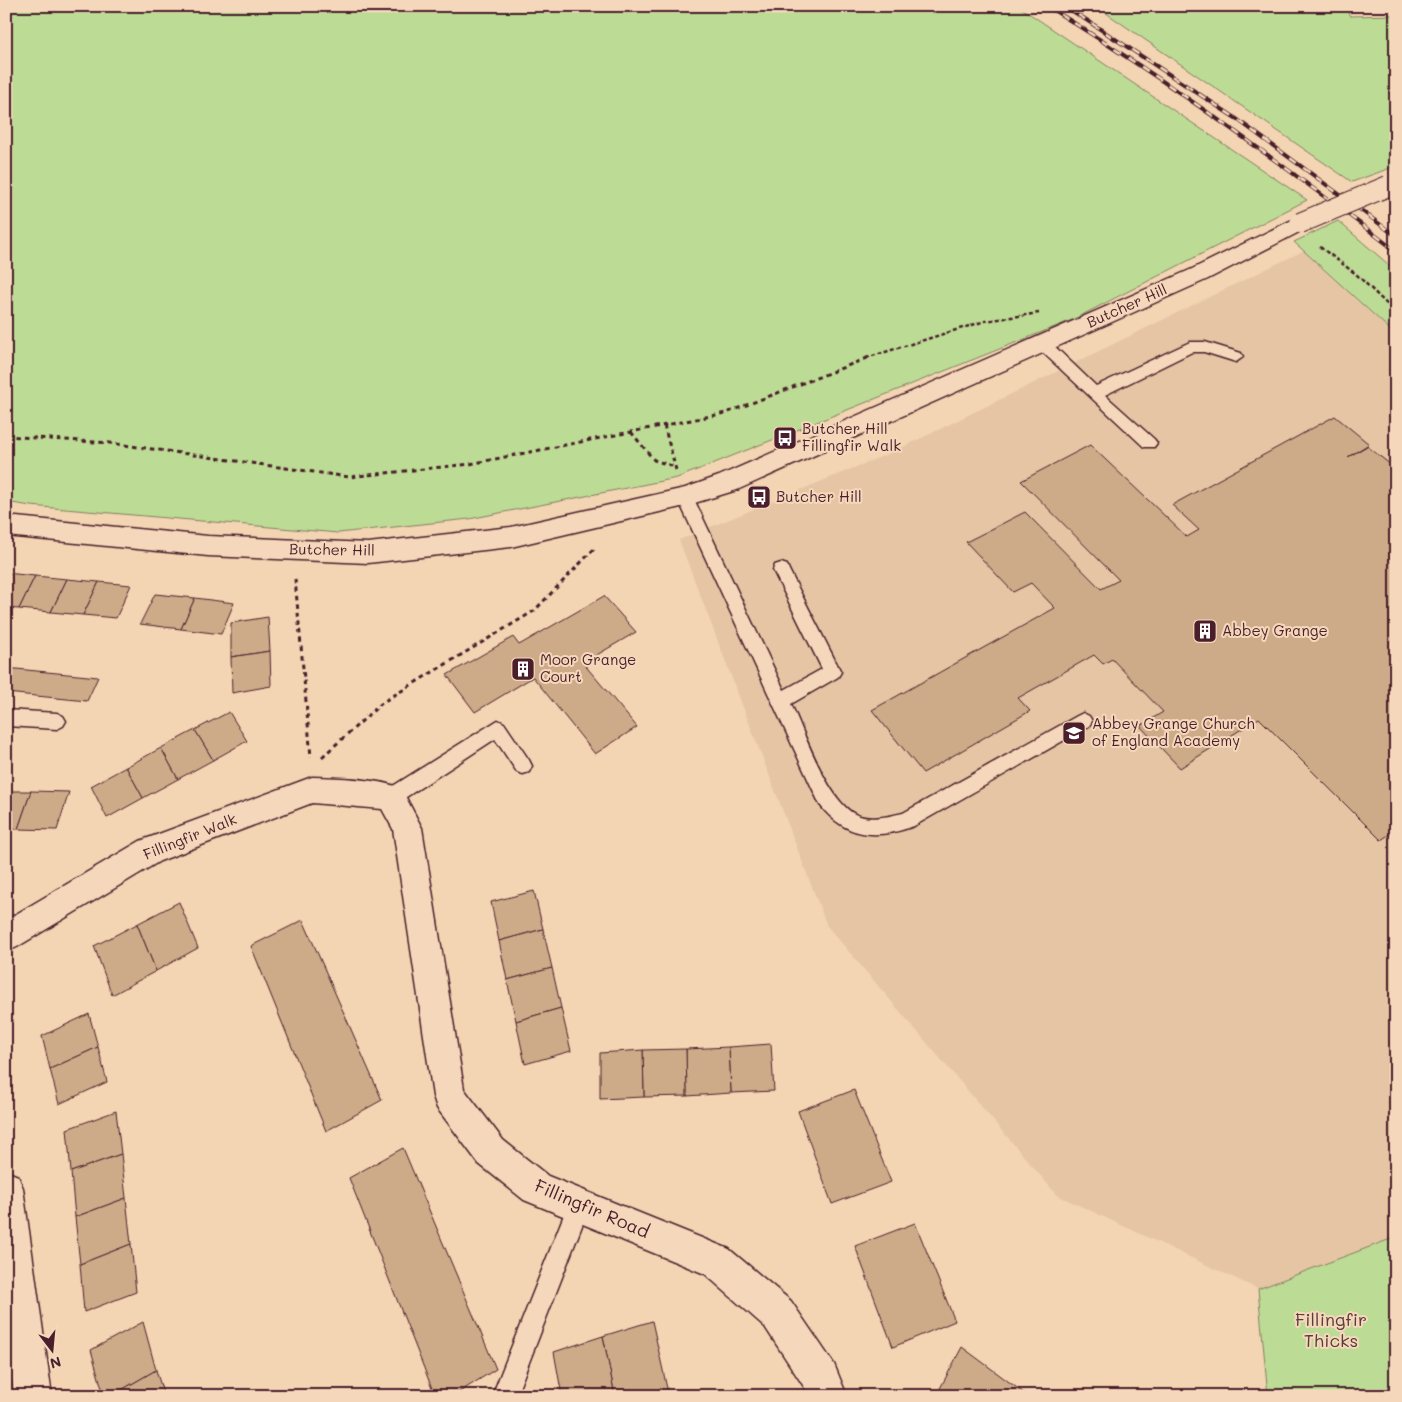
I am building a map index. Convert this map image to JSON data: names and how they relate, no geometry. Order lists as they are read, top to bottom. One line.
{"streets":{"street":["Butcher Hill","Fillingfir Walk","Fillingfir Road"]},"crossings":[["Fillingfir Walk","Fillingfir Road"]],"parks":["Fillingfir Thicks"],"places":{"bus stop":["Butcher Hill Fillingfir Walk","Butcher Hill"],"building":["Abbey Grange","Moor Grange Court"],"school or university":["Abbey Grange Church of England Academy"]},"north":"bottom"}
